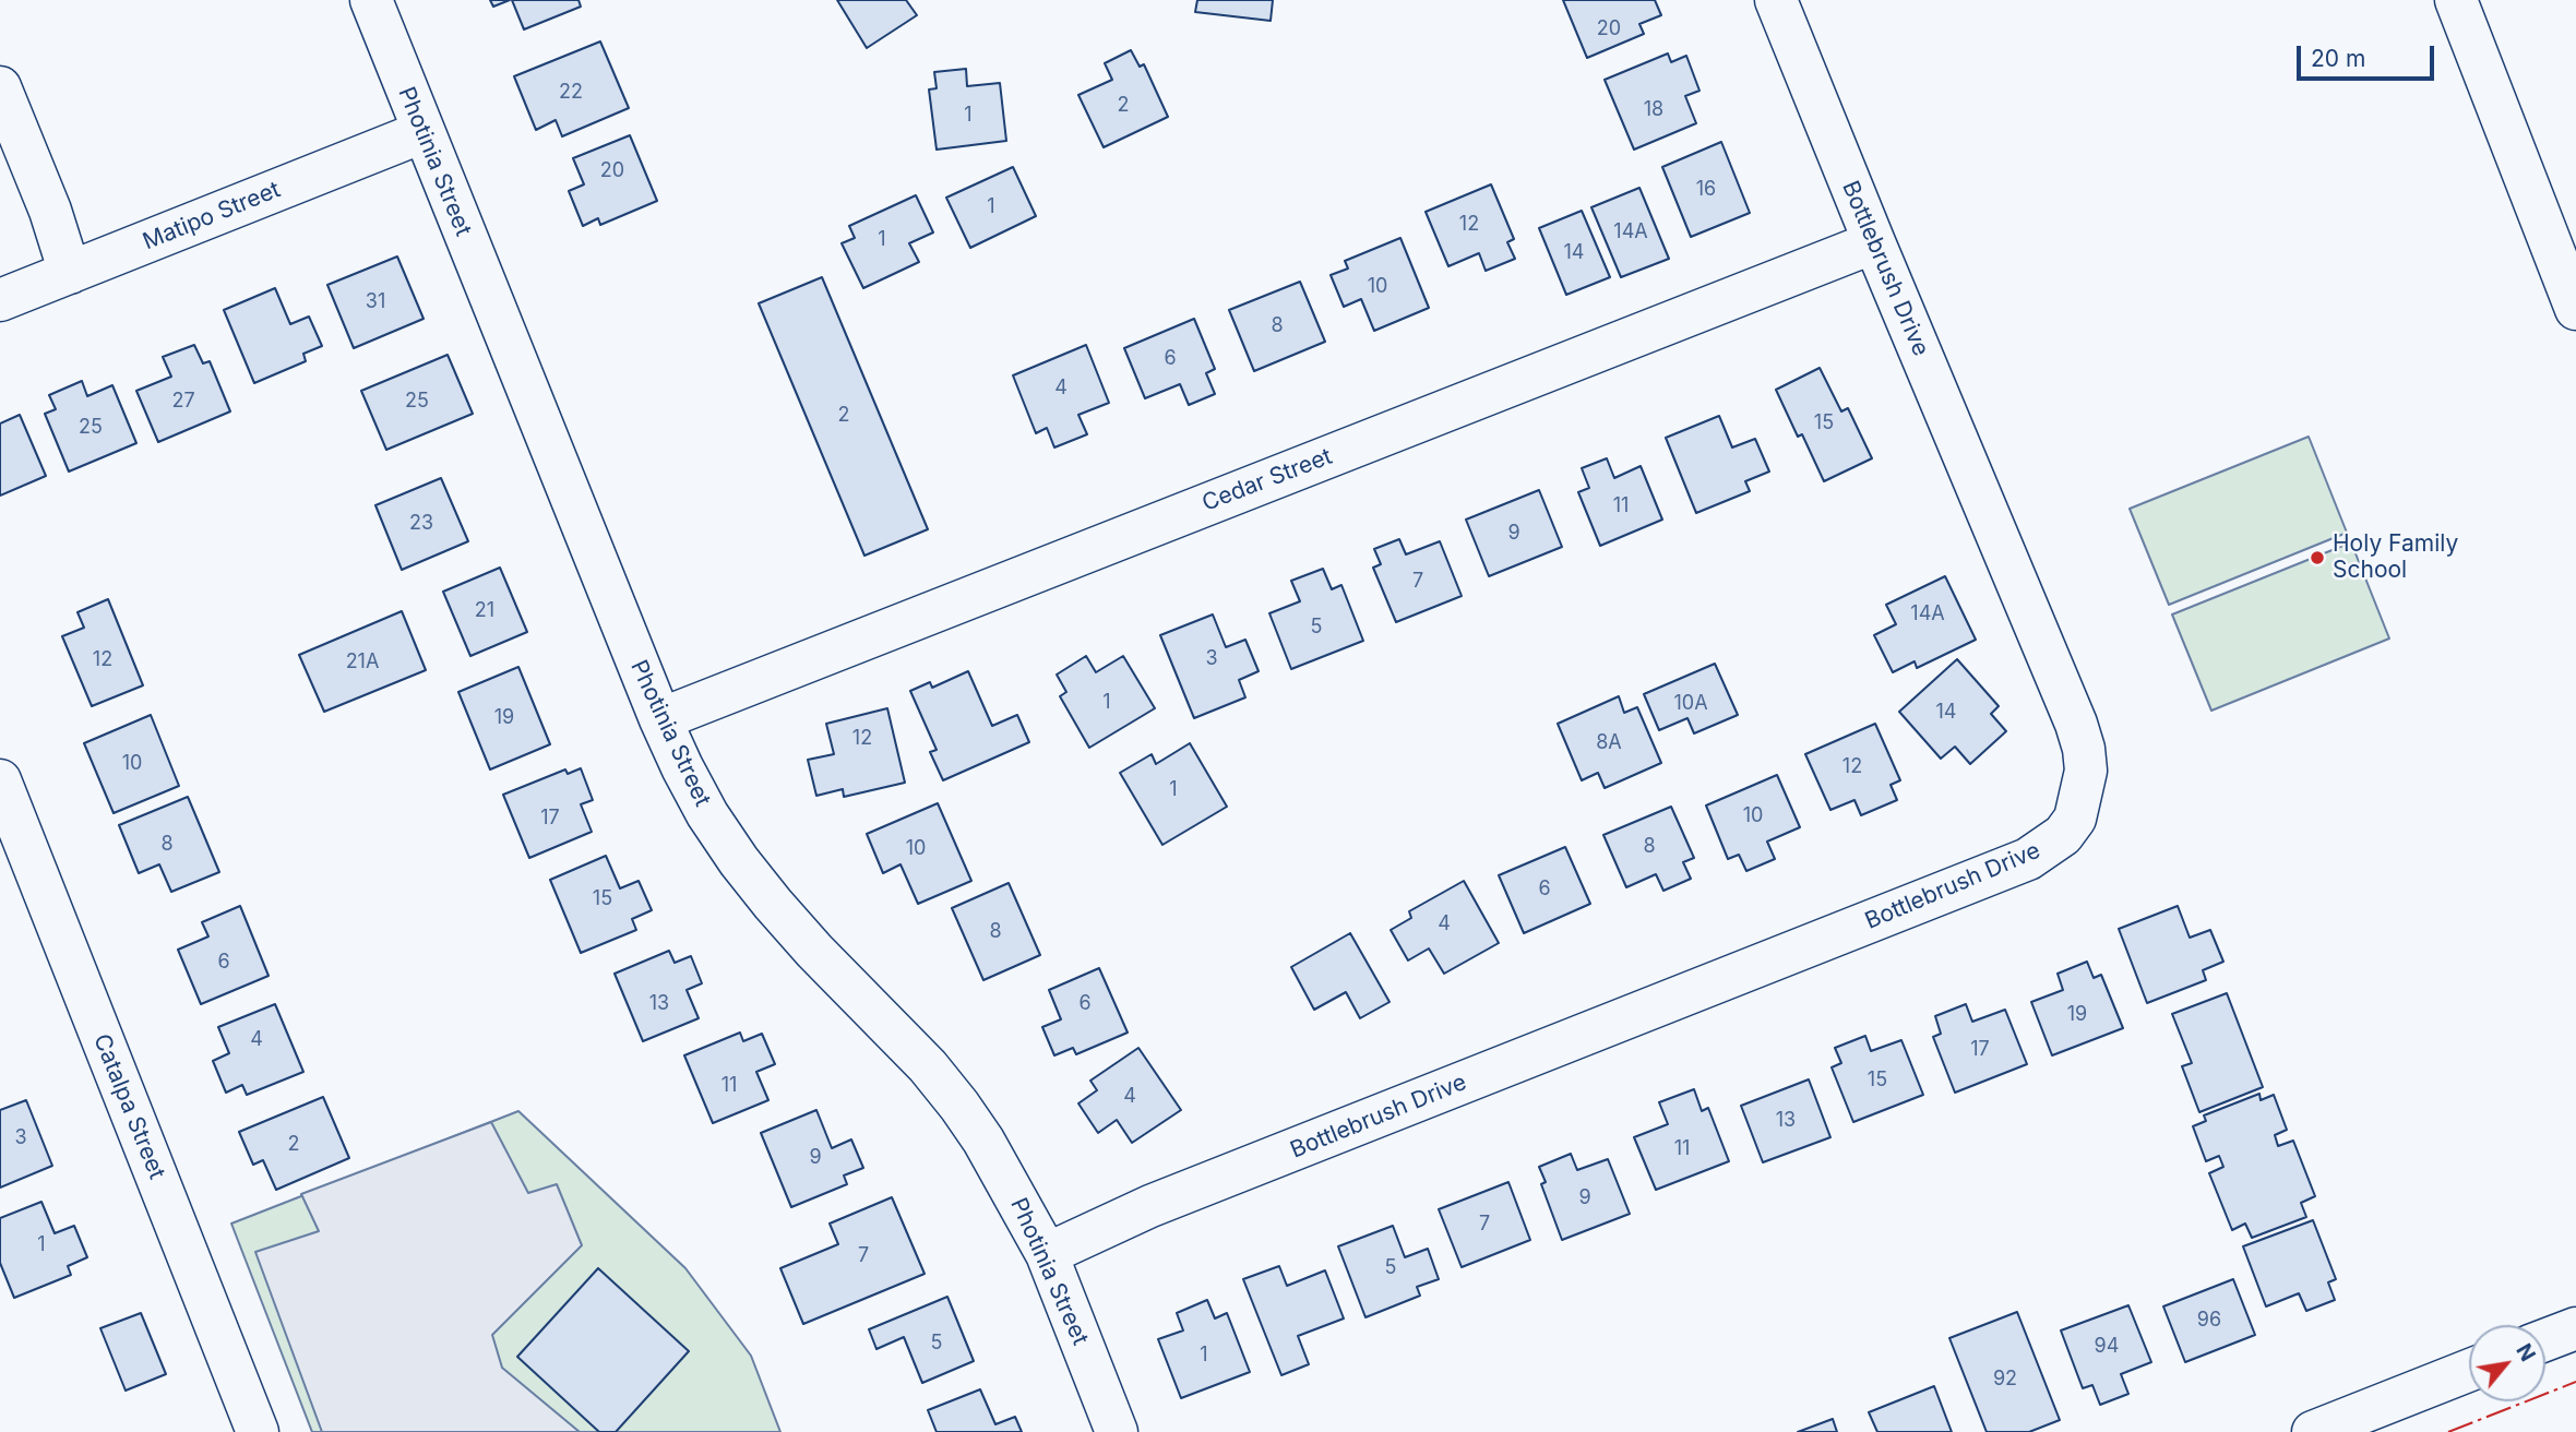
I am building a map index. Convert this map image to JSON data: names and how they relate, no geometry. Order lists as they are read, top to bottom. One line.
{"streets":{"street":["Photinia Street","Matipo Street","Bottlebrush Drive","Cedar Street","Catalpa Street"]},"crossings":[["Photinia Street","Matipo Street"],["Photinia Street","Bottlebrush Drive"],["Photinia Street","Cedar Street"],["Bottlebrush Drive","Cedar Street"]],"places":["Holy Family School"],"house_numbers":["20","22","2","18","1","20","16","1","12","14A","1","14","10","31","8","6","4","27","25","2","15","25","11","23","9","7","21","14A","5","3","12","21A","1","10A","14","19","12","8A","10","12","1","10","17","8","8","10","6","15","4","8","6","13","6","19","4","17","15","11","4","13","3","2","11","9","9","7","1","7","5","96","5","94","1","92"],"scale_bar":"20 m","north":"top right"}
